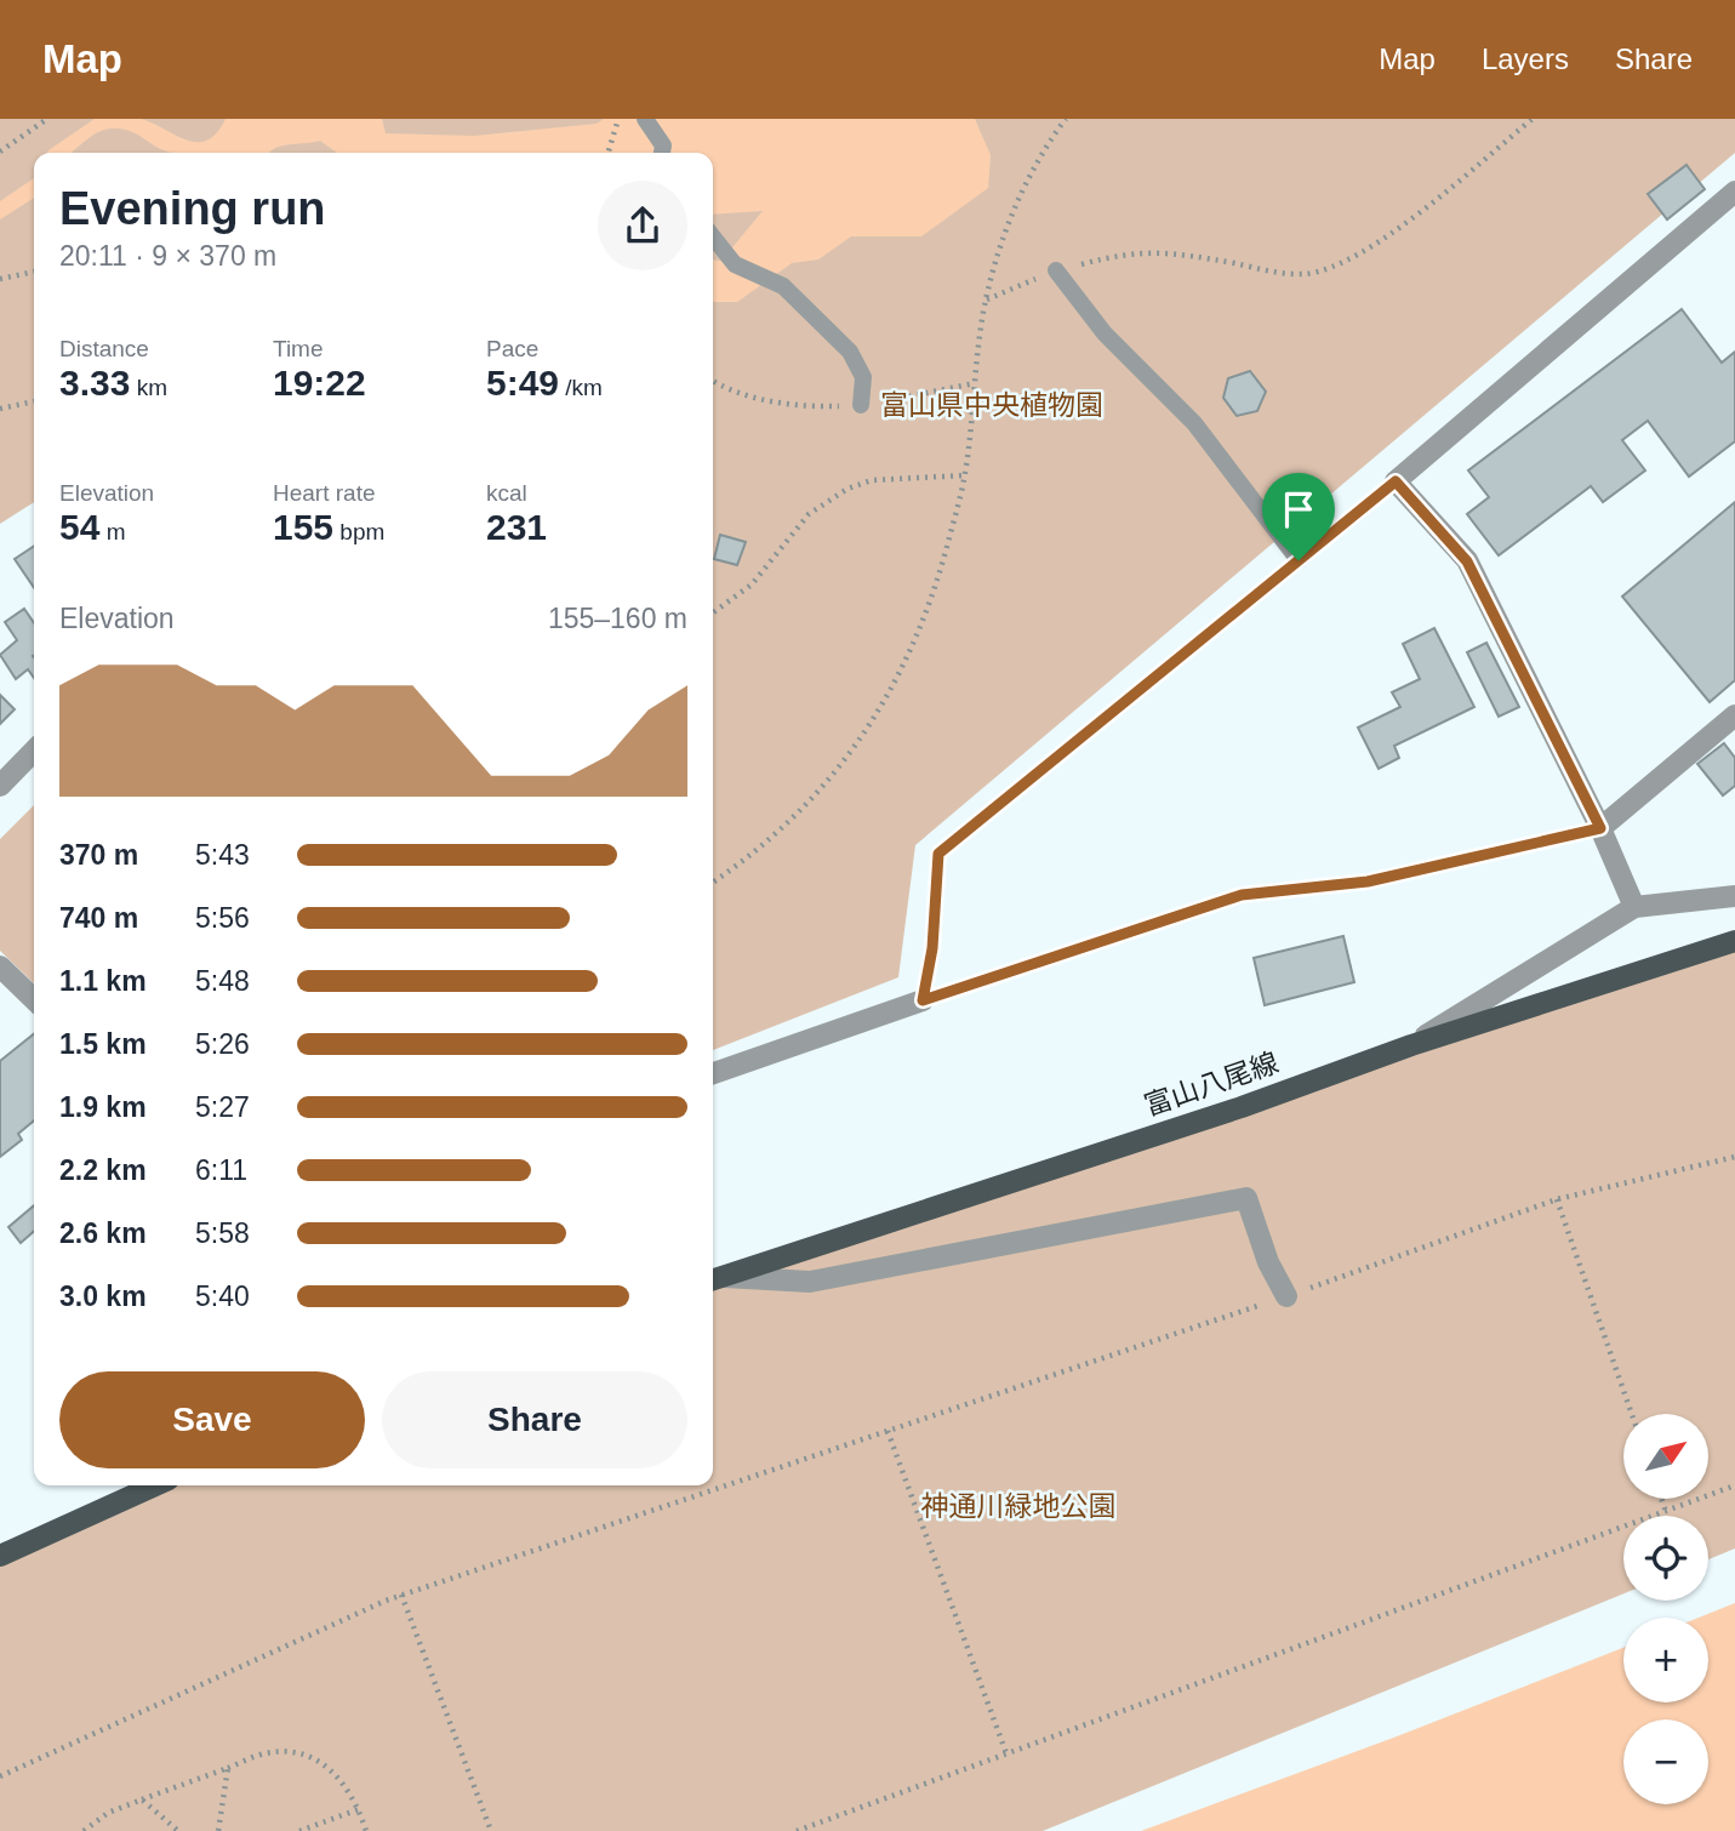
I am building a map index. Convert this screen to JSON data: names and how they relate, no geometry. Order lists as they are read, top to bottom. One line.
{"streets":{"main road":["富山八尾線"]},"parks":["富山県中央植物園","神通川緑地公園"],"north":"top right","page":{"header":"Map","nav":["Map","Layers","Share"],"heading":["Evening run","20:11 · 9 × 370 m"],"stats":[["Distance","3.33 km"],["Time","19:22"],["Pace","5:49 /km"],["Elevation","54 m"],["Heart rate","155 bpm"],["kcal","231"]],"chart":["Elevation","155–160 m"],"list":[{"name":"370 m","note":"5:43"},{"name":"740 m","note":"5:56"},{"name":"1.1 km","note":"5:48"},{"name":"1.5 km","note":"5:26"},{"name":"1.9 km","note":"5:27"},{"name":"2.2 km","note":"6:11"},{"name":"2.6 km","note":"5:58"},{"name":"3.0 km","note":"5:40"}],"buttons":["Save","Share"],"map_buttons":["+","−"]}}
